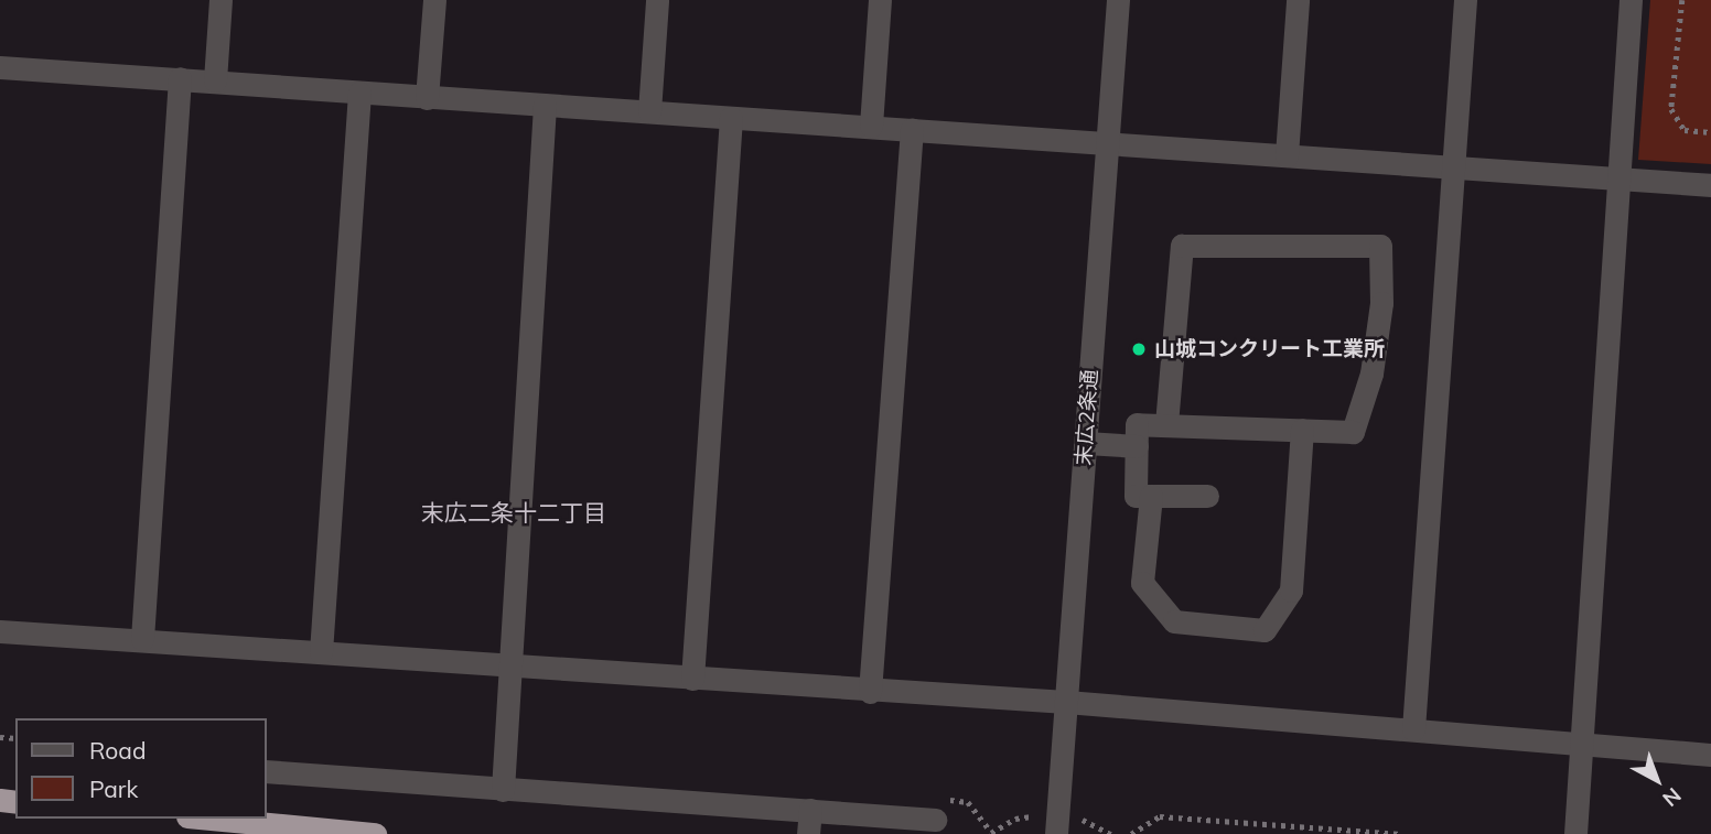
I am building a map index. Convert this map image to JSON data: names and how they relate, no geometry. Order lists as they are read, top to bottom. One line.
{"streets":{"street":["末広2条通"]},"districts":["末広二条十二丁目"],"places":["山城コンクリート工業所"],"legend":["Road","Park"],"north":"bottom right"}
